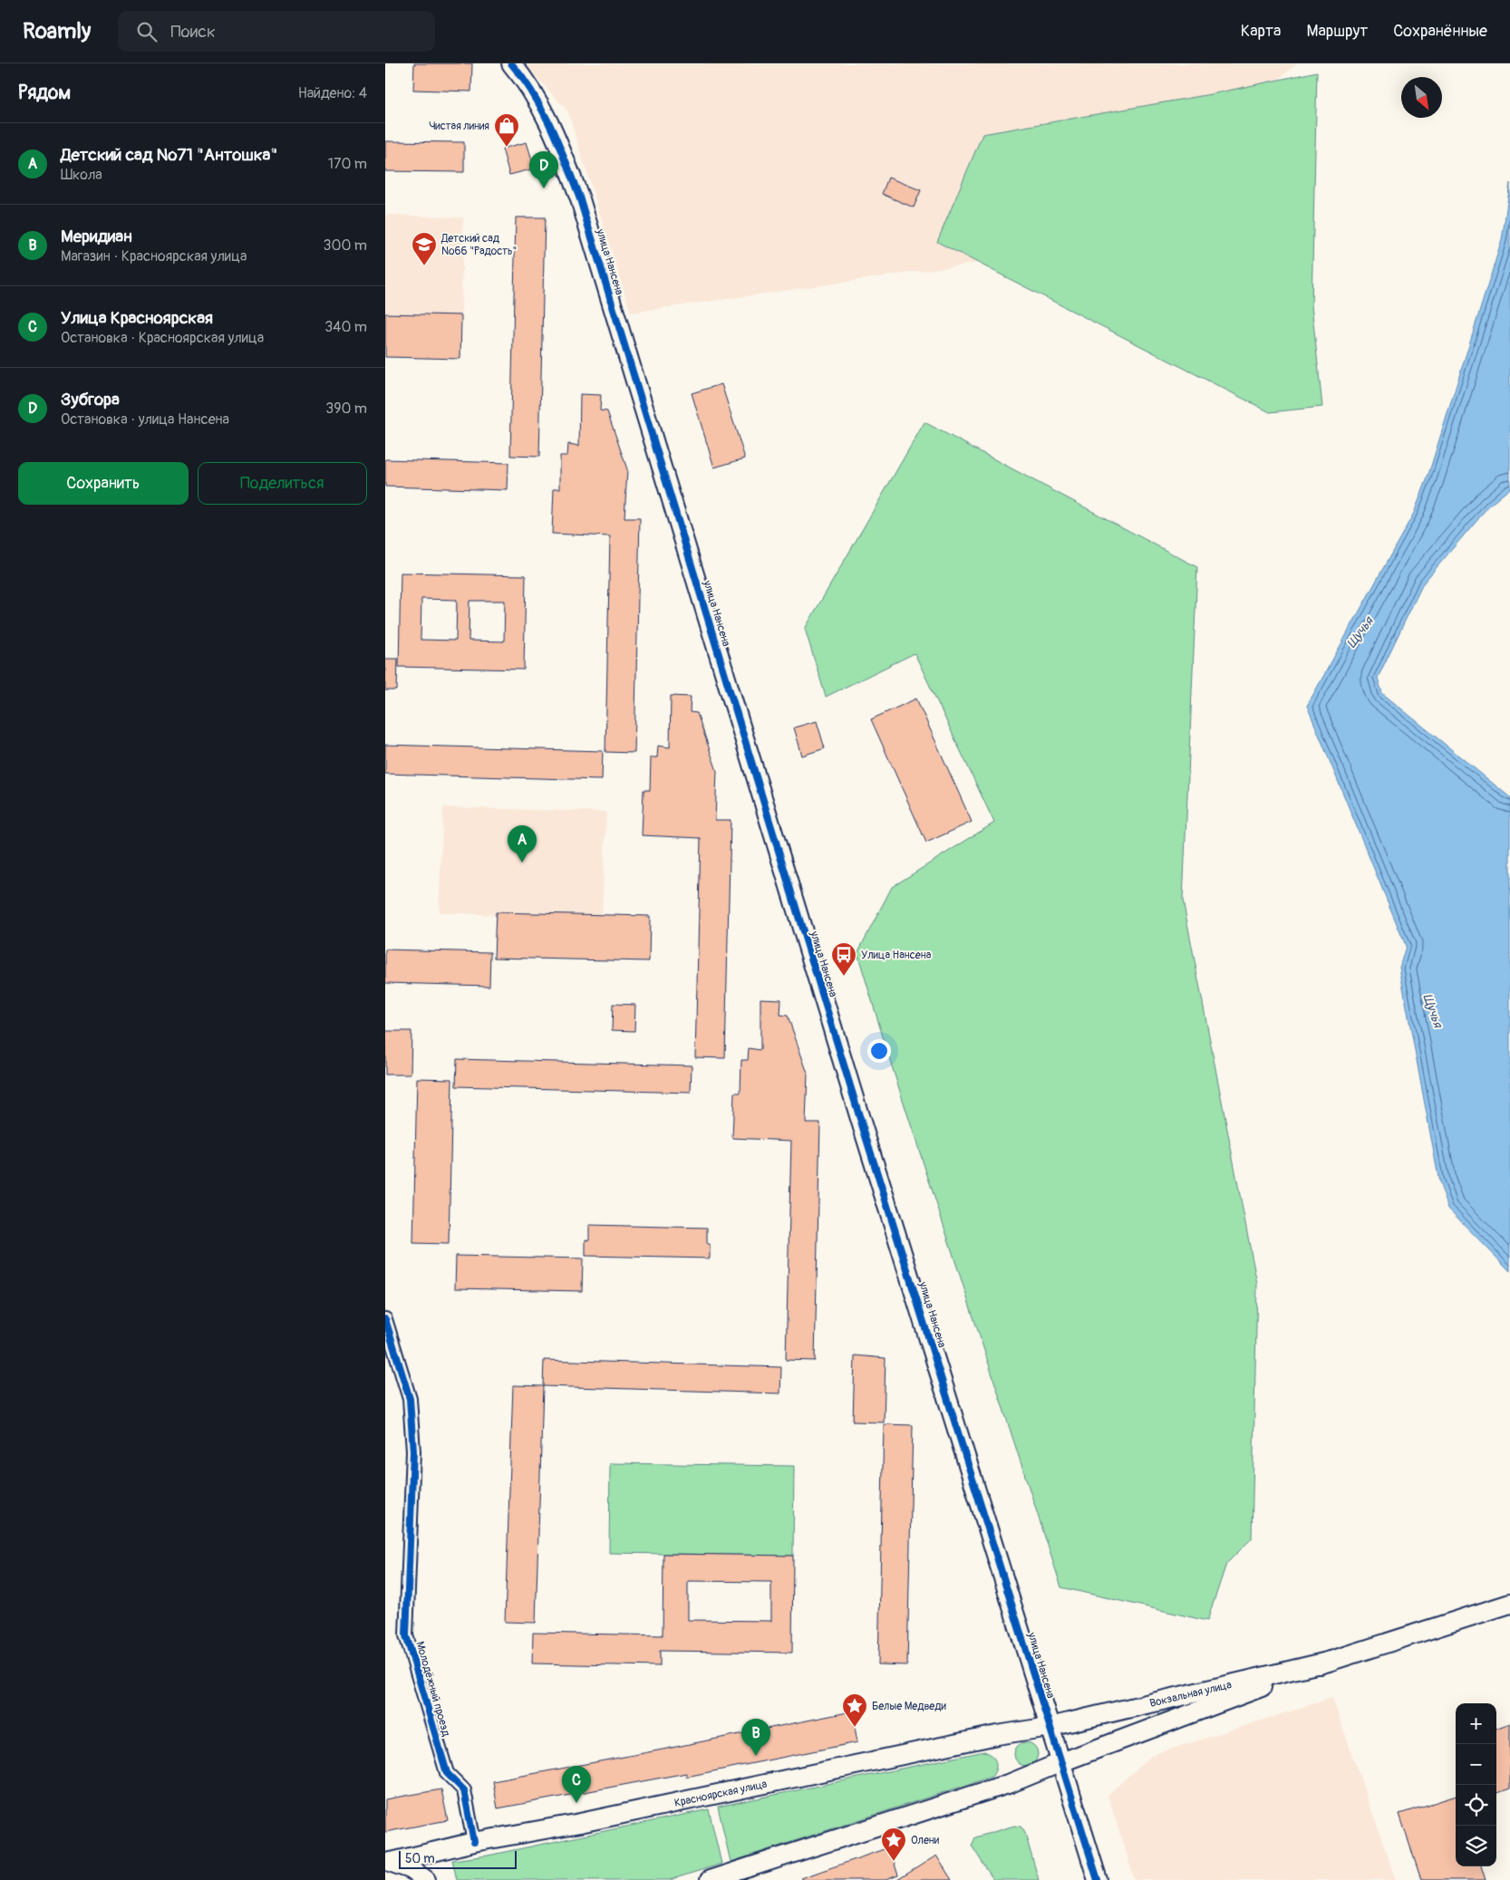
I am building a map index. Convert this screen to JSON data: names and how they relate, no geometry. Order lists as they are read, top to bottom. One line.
{"streets":{"street":["улица Нансена","Молодёжный проезд","Вокзальная улица","Красноярская улица"]},"crossings":[["улица Нансена","Вокзальная улица"],["улица Нансена","Красноярская улица"],["Молодёжный проезд","Красноярская улица"],["Вокзальная улица","Красноярская улица"]],"water":["Щучья"],"places":{"shop":["Чистая линия"],"school or university":["Детский сад №66 \"Радость\""],"bus stop":["Улица Нансена"],"place":["Белые Медведи","Олени"]},"scale_bar":"50 m","north":"bottom right","page":{"header":"Roamly","search":"Поиск","nav":["Карта","Маршрут","Сохранённые"],"heading":["Рядом","Найдено: 4"],"list":[{"mark":"A","name":"Детский сад №71 \"Антошка\"","note":"Школа","value":"170 m"},{"mark":"B","name":"Меридиан","note":"Магазин · Красноярская улица","value":"300 m"},{"mark":"C","name":"Улица Красноярская","note":"Остановка · Красноярская улица","value":"340 m"},{"mark":"D","name":"Зубгора","note":"Остановка · улица Нансена","value":"390 m"}],"pins":["D","A","B","C"],"buttons":["Сохранить","Поделиться"],"map_buttons":["+","−"],"scale":"50 m"}}
